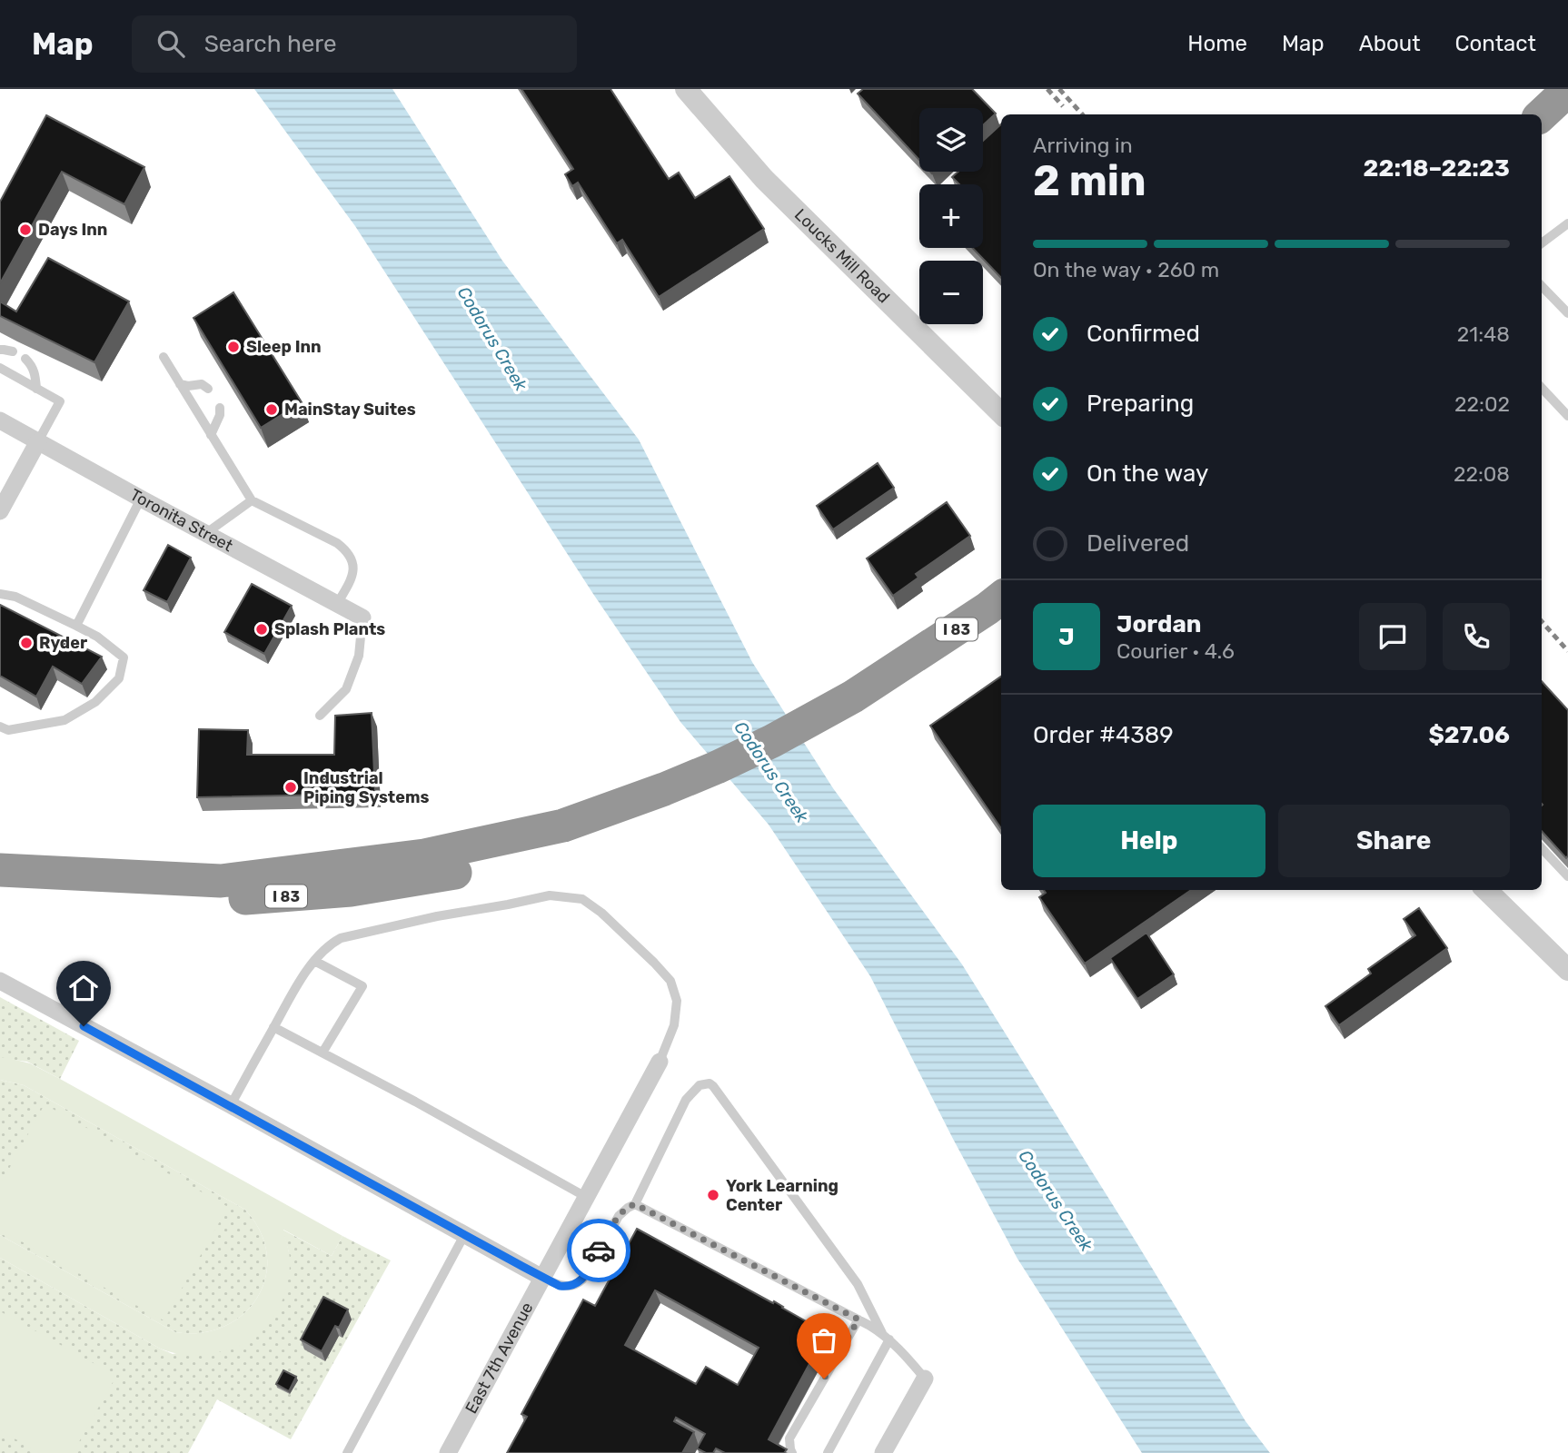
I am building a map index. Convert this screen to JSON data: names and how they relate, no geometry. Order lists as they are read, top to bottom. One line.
{"streets":{"highway":["I 83"],"street":["Loucks Mill Road","Toronita Street","East 7th Avenue"]},"water":["Codorus Creek"],"places":["Days Inn","Sleep Inn","MainStay Suites","Splash Plants","Ryder","Industrial Piping Systems","York Learning Center"],"page":{"header":"Map","search":"Search here","nav":["Home","Map","About","Contact"],"map_buttons":["+","−"],"heading":["2 min","Arriving in","22:18–22:23"],"panel":["Jordan","Courier · 4.6","Order #4389","$27.06"],"bar":"On the way · 260 m","list":[["Confirmed","21:48"],["Preparing","22:02"],["On the way","22:08"],"Delivered"],"round":"J","buttons":["Help","Share"]}}
